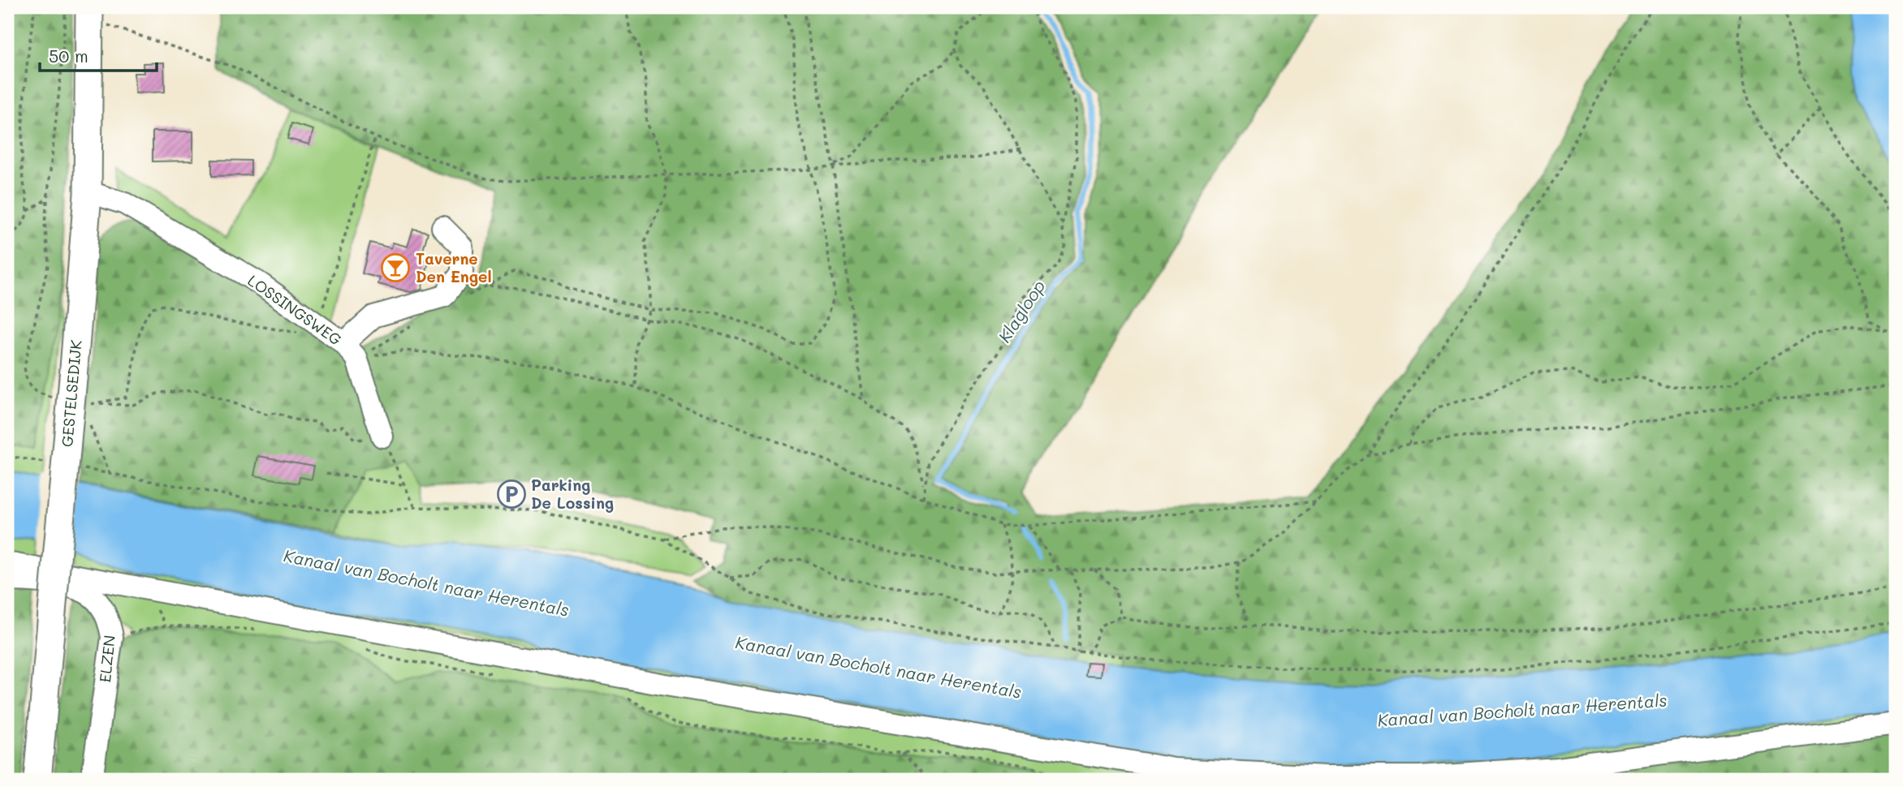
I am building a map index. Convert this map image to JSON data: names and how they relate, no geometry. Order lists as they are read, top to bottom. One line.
{"streets":{"main road":["GESTELSEDIJK"],"street":["LOSSINGSWEG","ELZEN"]},"crossings":[["LOSSINGSWEG","GESTELSEDIJK"]],"water":["Klagloop","Kanaal van Bocholt naar Herentals"],"places":{"bar":["Taverne Den Engel"],"parking":["Parking De Lossing"]},"scale_bar":"50 m"}
